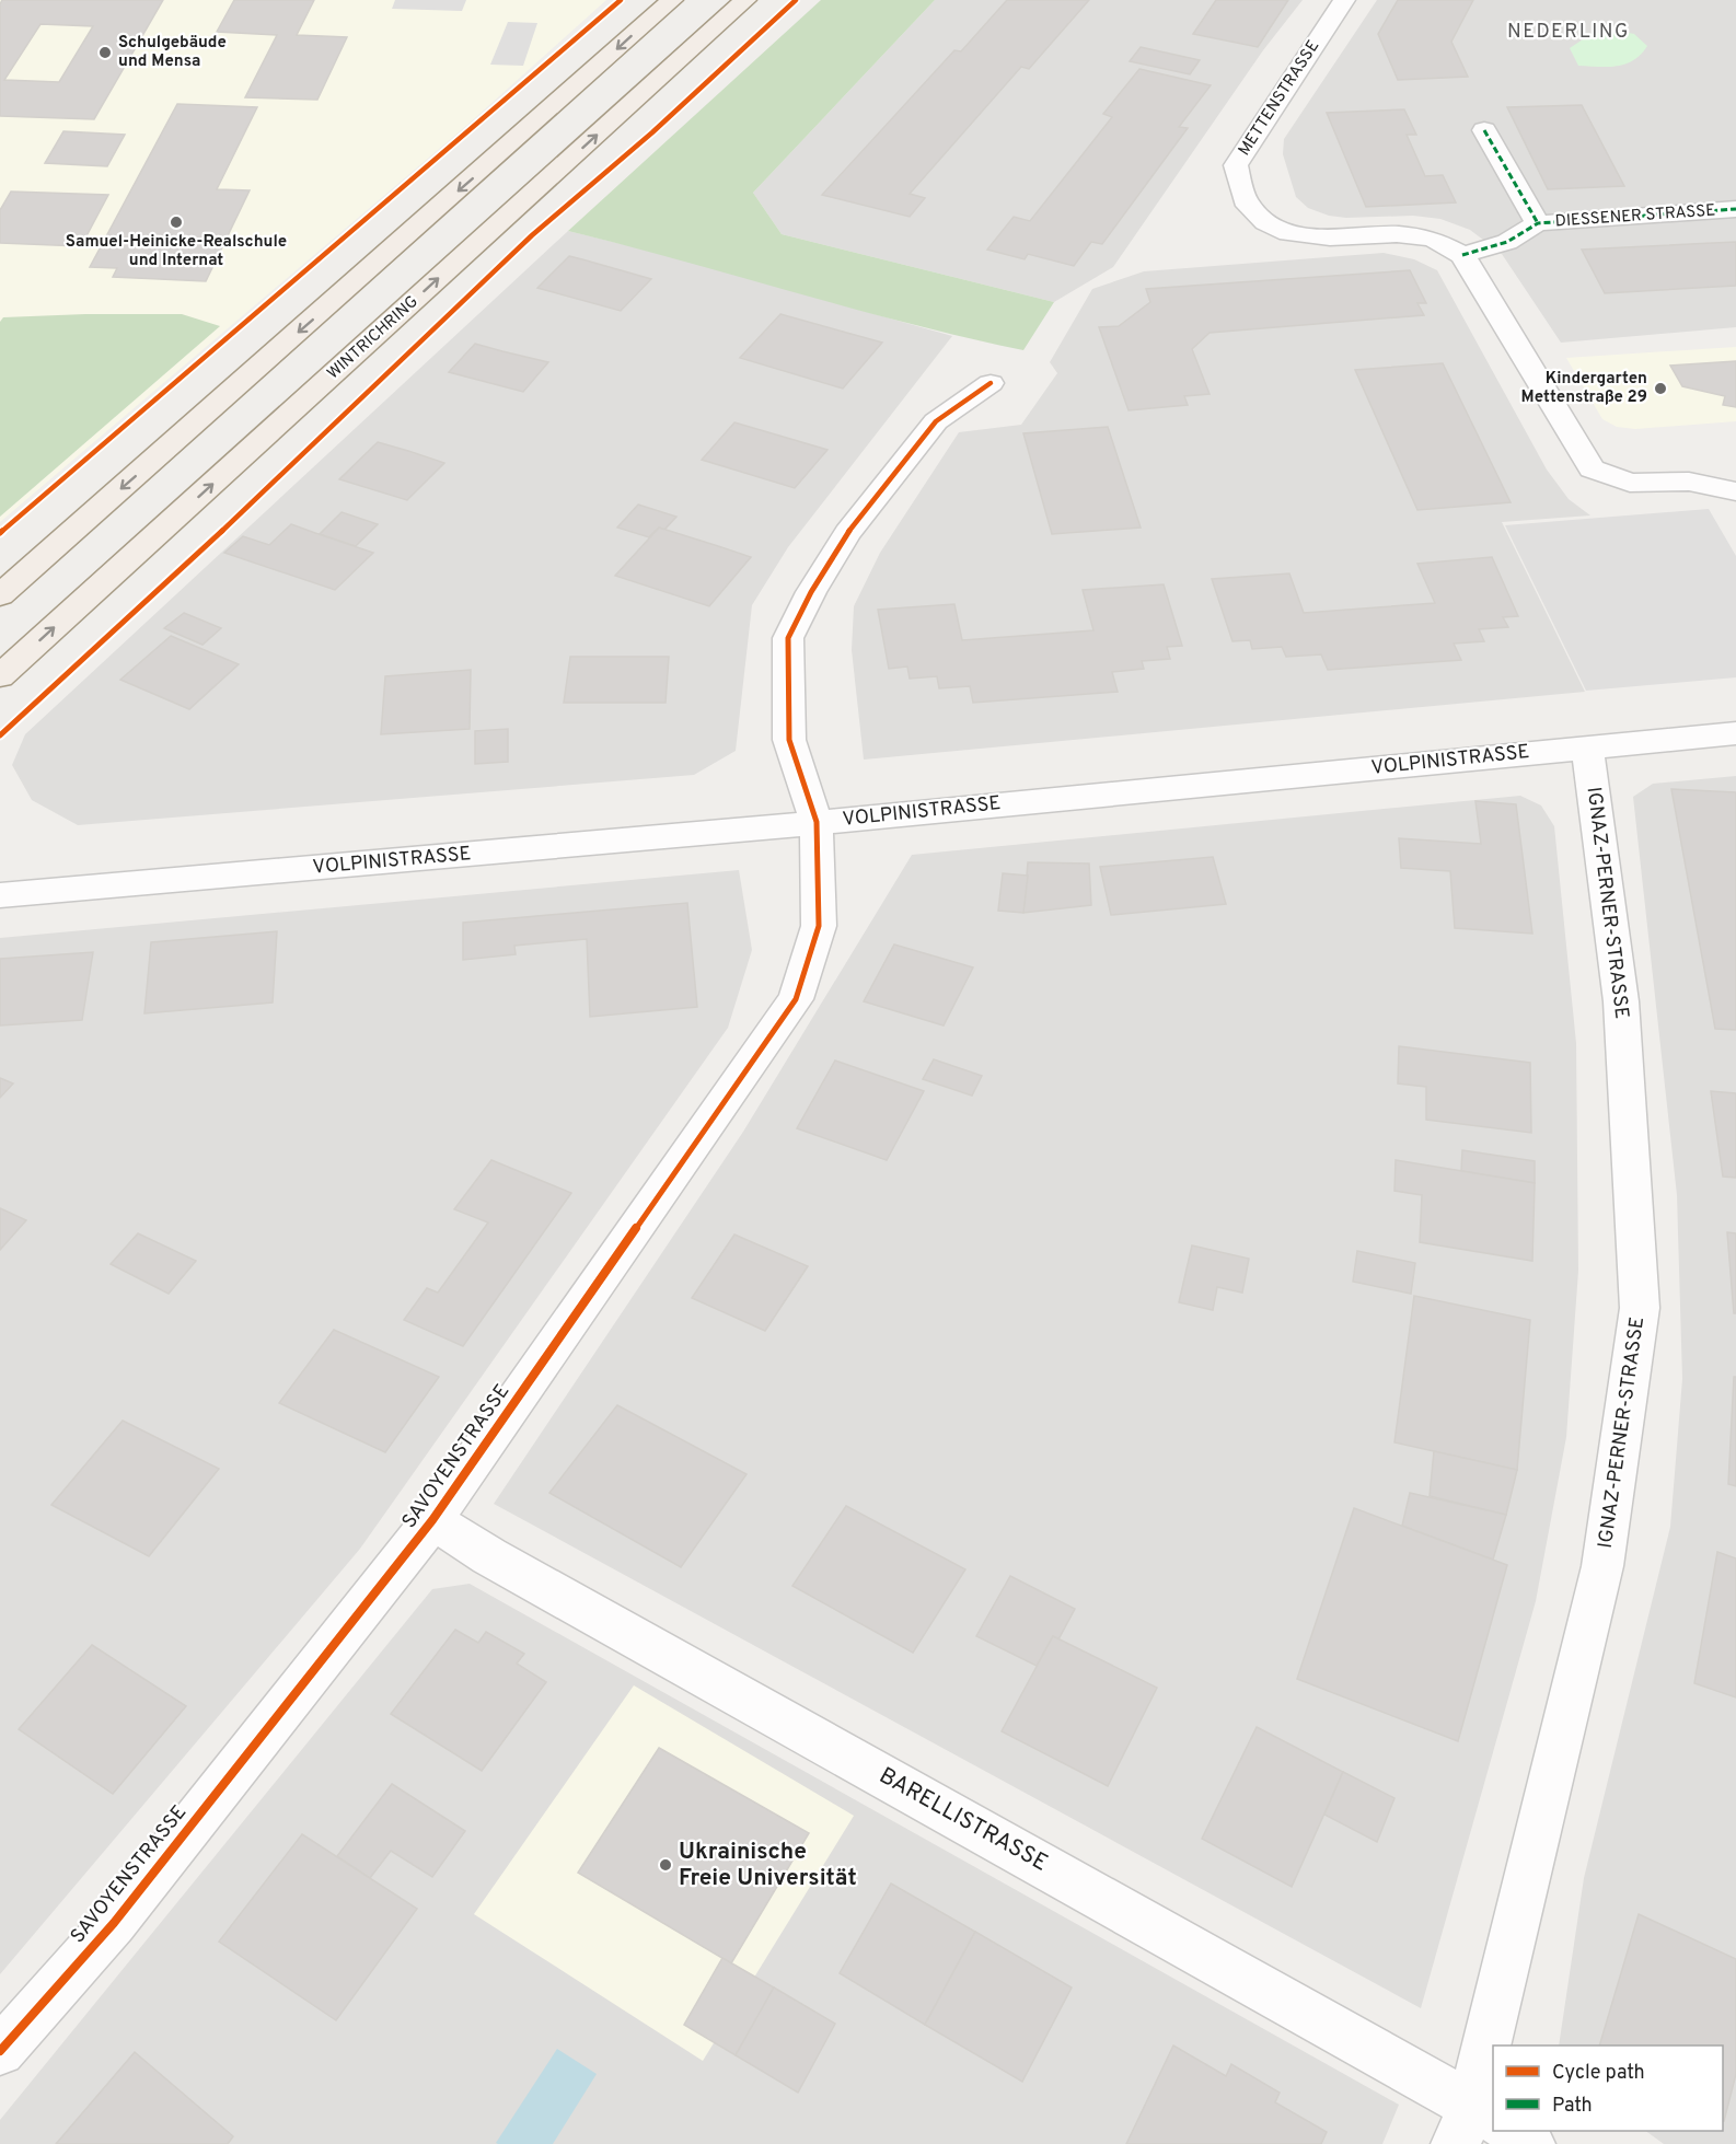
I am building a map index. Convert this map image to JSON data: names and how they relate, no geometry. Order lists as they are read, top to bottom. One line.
{"streets":{"main road":["WINTRICHRING"],"street":["METTENSTRASSE","DIESSENER STRASSE","VOLPINISTRASSE","IGNAZ-PERNER-STRASSE","SAVOYENSTRASSE","BARELLISTRASSE"]},"crossings":[["METTENSTRASSE","DIESSENER STRASSE"],["VOLPINISTRASSE","IGNAZ-PERNER-STRASSE"],["VOLPINISTRASSE","SAVOYENSTRASSE"],["IGNAZ-PERNER-STRASSE","BARELLISTRASSE"],["SAVOYENSTRASSE","BARELLISTRASSE"]],"districts":["NEDERLING"],"places":["Schulgebäude und Mensa","Samuel-Heinicke-Realschule und Internat","Kindergarten Mettenstraße 29","Ukrainische Freie Universität"],"legend":["Cycle path","Path"]}
